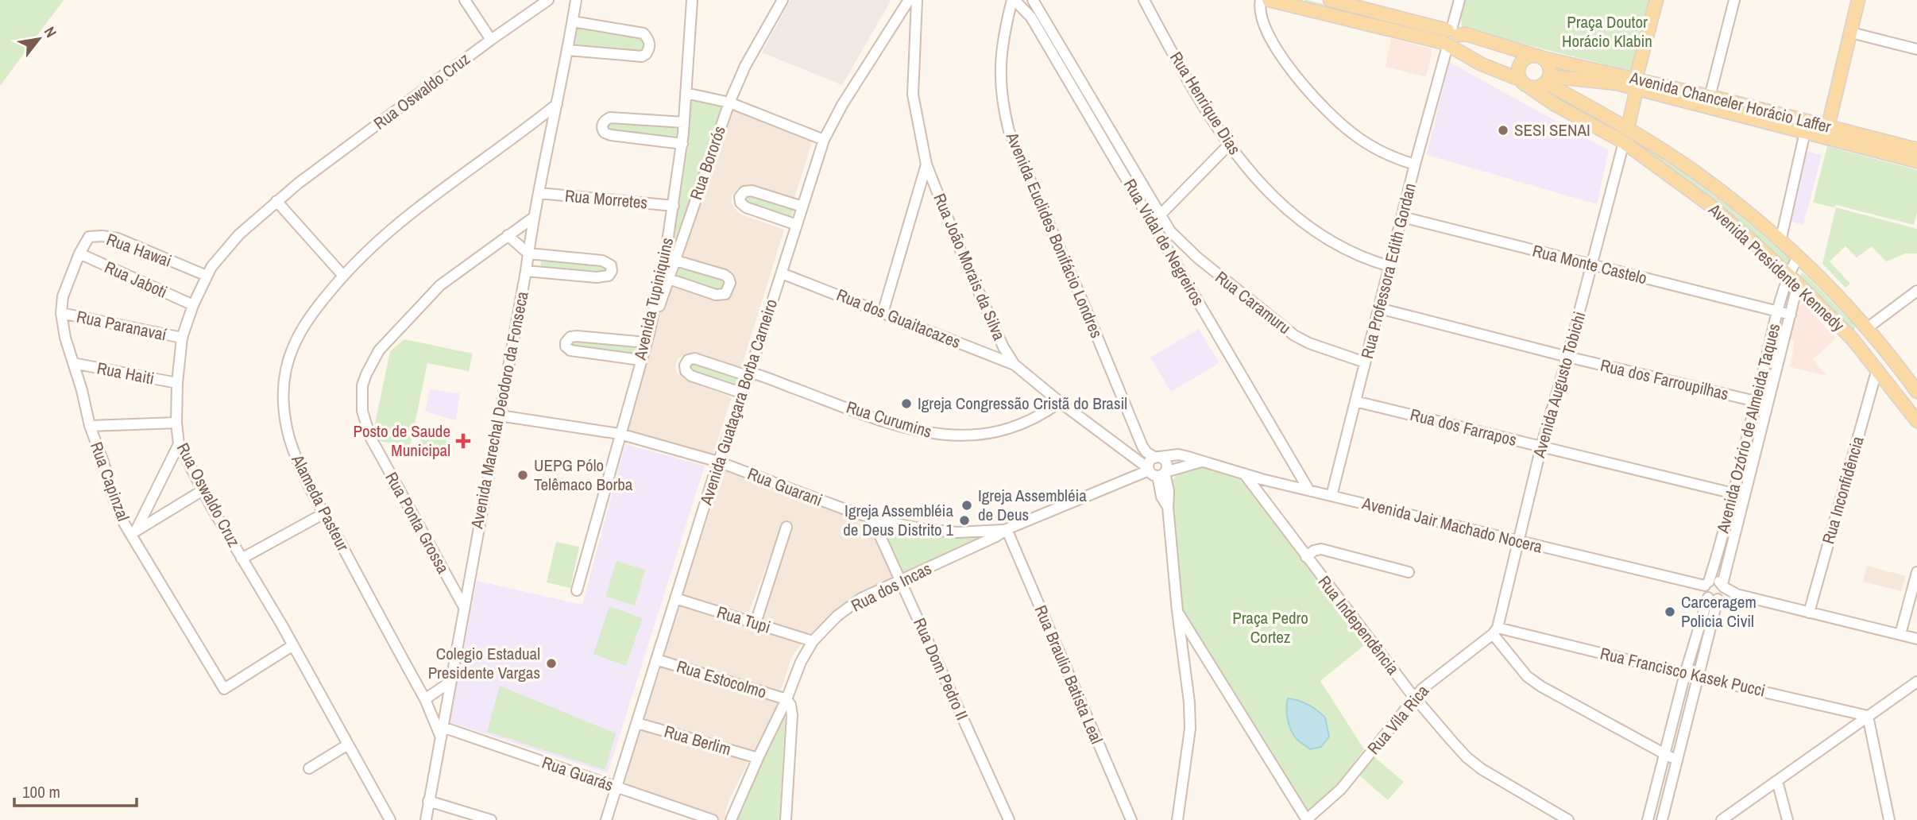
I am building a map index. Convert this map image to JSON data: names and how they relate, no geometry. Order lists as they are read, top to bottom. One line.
{"streets":{"main road":["Avenida Chanceler Horácio Laffer","Avenida Presidente Kennedy"],"street":["Rua Oswaldo Cruz","Rua Henrique Dias","Rua Bororós","Rua Morretes","Avenida Euclides Bonifácio Londres","Rua Vidal de Negreiros","Rua Hawai","Rua Monte Castelo","Rua João Morais da Silva","Rua Professora Edith Gordan","Rua Jaboti","Avenida Tupiniquins","Rua Caramuru","Rua dos Guaitacazes","Rua Paranavaí","Rua Haiti","Rua dos Farroupilhas","Avenida Augusto Tobichi","Avenida Guataçara Borba Carneiro","Avenida Marechal Deodoro da Fonseca","Rua Curumins","Rua dos Farrapos","Avenida Ozório de Almeida Taques","Rua Capinzal","Rua Guarani","Rua Inconfidência","Alameda Pasteur","Rua Ponta Grossa","Avenida Jair Machado Nocera","Rua dos Incas","Rua Tupi","Rua Independência","Rua Dom Pedro II","Rua Francisco Kasek Pucci","Rua Braulio Batista Leal","Rua Estocolmo","Rua Vila Rica","Rua Berlim","Rua Guarás"]},"crossings":[["Rua Oswaldo Cruz","Rua Hawai"],["Rua Oswaldo Cruz","Rua Jaboti"],["Rua Oswaldo Cruz","Rua Paranavaí"],["Rua Oswaldo Cruz","Rua Haiti"],["Rua Oswaldo Cruz","Rua Capinzal"],["Avenida Chanceler Horácio Laffer","Avenida Presidente Kennedy"],["Rua Henrique Dias","Rua Professora Edith Gordan"],["Rua Bororós","Avenida Tupiniquins"],["Rua Morretes","Avenida Tupiniquins"],["Rua Morretes","Avenida Marechal Deodoro da Fonseca"],["Avenida Euclides Bonifácio Londres","Rua Vidal de Negreiros"],["Avenida Euclides Bonifácio Londres","Rua João Morais da Silva"],["Avenida Euclides Bonifácio Londres","Avenida Jair Machado Nocera"],["Avenida Euclides Bonifácio Londres","Rua dos Incas"],["Rua Vidal de Negreiros","Rua Caramuru"],["Rua Vidal de Negreiros","Avenida Jair Machado Nocera"],["Rua Hawai","Rua Jaboti"],["Rua Hawai","Rua Capinzal"],["Rua Monte Castelo","Rua Professora Edith Gordan"],["Rua Monte Castelo","Avenida Augusto Tobichi"],["Rua Monte Castelo","Avenida Ozório de Almeida Taques"],["Rua João Morais da Silva","Rua dos Guaitacazes"],["Rua João Morais da Silva","Rua Curumins"],["Rua João Morais da Silva","Rua dos Incas"],["Avenida Presidente Kennedy","Rua Professora Edith Gordan"],["Avenida Presidente Kennedy","Avenida Augusto Tobichi"],["Avenida Presidente Kennedy","Avenida Ozório de Almeida Taques"],["Avenida Presidente Kennedy","Rua Inconfidência"],["Rua Professora Edith Gordan","Rua Caramuru"],["Rua Professora Edith Gordan","Rua dos Farroupilhas"],["Rua Professora Edith Gordan","Rua dos Farrapos"],["Rua Professora Edith Gordan","Avenida Jair Machado Nocera"],["Rua Jaboti","Rua Capinzal"],["Avenida Tupiniquins","Rua Guarani"],["Rua dos Guaitacazes","Avenida Guataçara Borba Carneiro"],["Rua Paranavaí","Rua Capinzal"],["Rua Haiti","Rua Capinzal"],["Rua dos Farroupilhas","Avenida Augusto Tobichi"],["Rua dos Farroupilhas","Avenida Ozório de Almeida Taques"],["Avenida Augusto Tobichi","Rua dos Farrapos"],["Avenida Augusto Tobichi","Avenida Jair Machado Nocera"],["Avenida Augusto Tobichi","Rua Francisco Kasek Pucci"],["Avenida Augusto Tobichi","Rua Vila Rica"],["Avenida Guataçara Borba Carneiro","Rua Curumins"],["Avenida Guataçara Borba Carneiro","Rua Guarani"],["Avenida Guataçara Borba Carneiro","Rua Tupi"],["Avenida Guataçara Borba Carneiro","Rua Estocolmo"],["Avenida Guataçara Borba Carneiro","Rua Berlim"],["Avenida Guataçara Borba Carneiro","Rua Guarás"],["Avenida Marechal Deodoro da Fonseca","Rua Guarani"],["Avenida Marechal Deodoro da Fonseca","Alameda Pasteur"],["Avenida Marechal Deodoro da Fonseca","Rua Ponta Grossa"],["Avenida Marechal Deodoro da Fonseca","Rua Guarás"],["Rua dos Farrapos","Avenida Ozório de Almeida Taques"],["Avenida Ozório de Almeida Taques","Avenida Jair Machado Nocera"],["Avenida Ozório de Almeida Taques","Rua Francisco Kasek Pucci"],["Rua Guarani","Rua dos Incas"],["Rua Guarani","Rua Dom Pedro II"],["Rua Guarani","Rua Braulio Batista Leal"],["Avenida Jair Machado Nocera","Rua dos Incas"],["Avenida Jair Machado Nocera","Rua Independência"],["Rua dos Incas","Rua Tupi"],["Rua dos Incas","Rua Dom Pedro II"],["Rua dos Incas","Rua Braulio Batista Leal"],["Rua dos Incas","Rua Estocolmo"],["Rua dos Incas","Rua Berlim"],["Rua Independência","Rua Vila Rica"],["Rua Francisco Kasek Pucci","Rua Vila Rica"]],"parks":["Praça Doutor Horácio Klabin","Praça Pedro Cortez"],"places":{"other":["SESI SENAI","Igreja Congressão Cristã do Brasil","UEPG Pólo Telêmaco Borba","Igreja Assembléia de Deus","Igreja Assembléia de Deus Distrito 1","Carceragem Policia Civil","Colegio Estadual Presidente Vargas"],"health":["Posto de Saude Municipal"]},"scale_bar":"100 m","north":"top right"}
